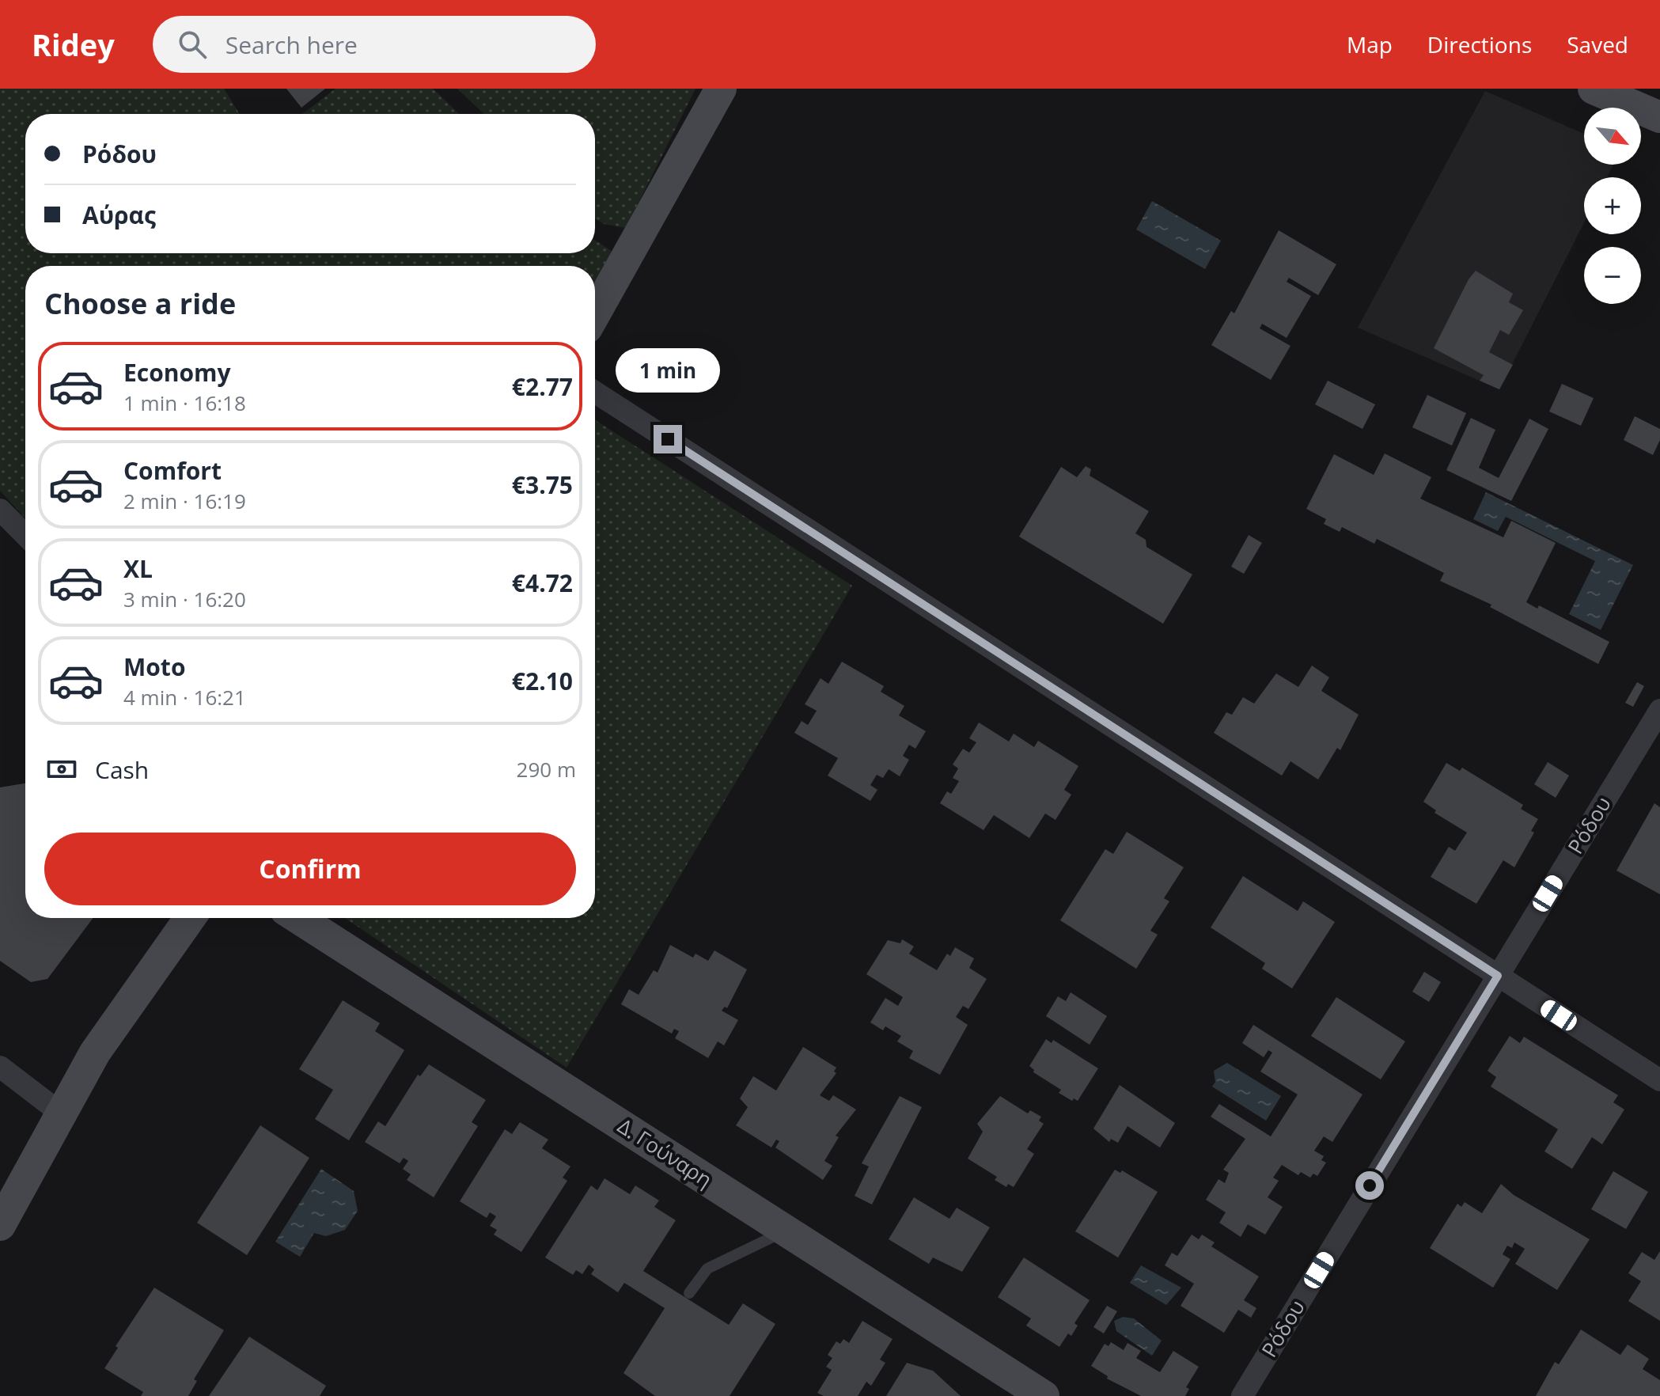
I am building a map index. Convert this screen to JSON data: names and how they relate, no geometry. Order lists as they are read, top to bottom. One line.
{"streets":{"street":["Ρόδου","Δ. Γούναρη"]},"north":"bottom right","page":{"header":"Ridey","search":"Search here","nav":["Map","Directions","Saved"],"map_buttons":["+","−"],"banner":["Ρόδου","Αύρας"],"heading":"Choose a ride","list":[{"name":"Economy","note":"1 min · 16:18","value":"€2.77"},{"name":"Comfort","note":"2 min · 16:19","value":"€3.75"},{"name":"XL","note":"3 min · 16:20","value":"€4.72"},{"name":"Moto","note":"4 min · 16:21","value":"€2.10"}],"bubble":"1 min","pay":["Cash","290 m"],"buttons":"Confirm"}}
